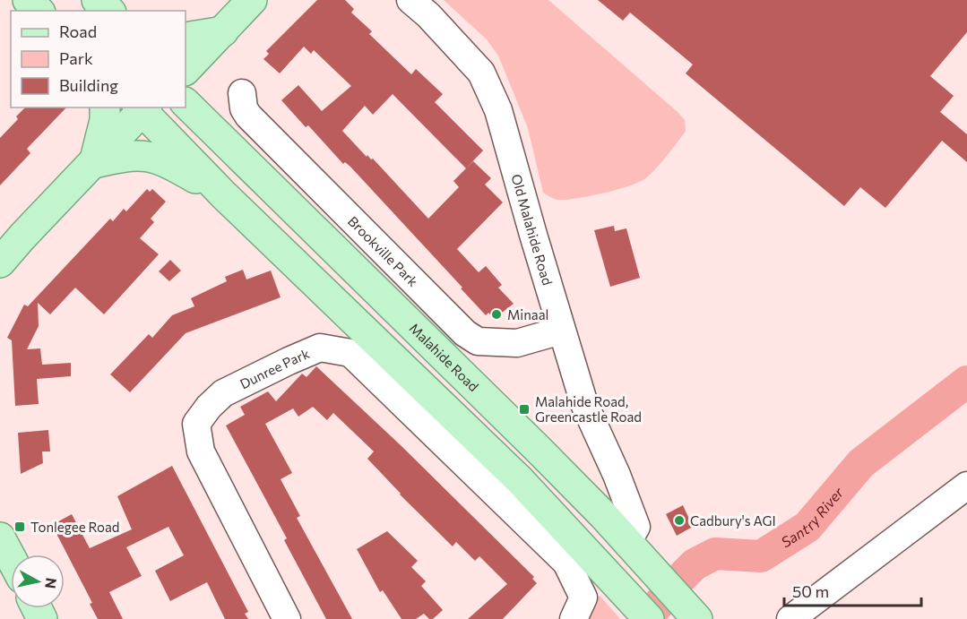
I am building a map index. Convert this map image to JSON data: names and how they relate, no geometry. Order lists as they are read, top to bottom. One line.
{"streets":{"main road":["Malahide Road"],"street":["Old Malahide Road","Brookville Park","Dunree Park"]},"crossings":[["Old Malahide Road","Brookville Park"],["Old Malahide Road","Malahide Road"]],"water":["Santry River"],"places":{"other":["Minaal","Cadbury's AGI"],"transit":["Malahide Road, Greencastle Road","Tonlegee Road"]},"legend":["Road","Park","Building"],"scale_bar":"50 m","north":"right"}
